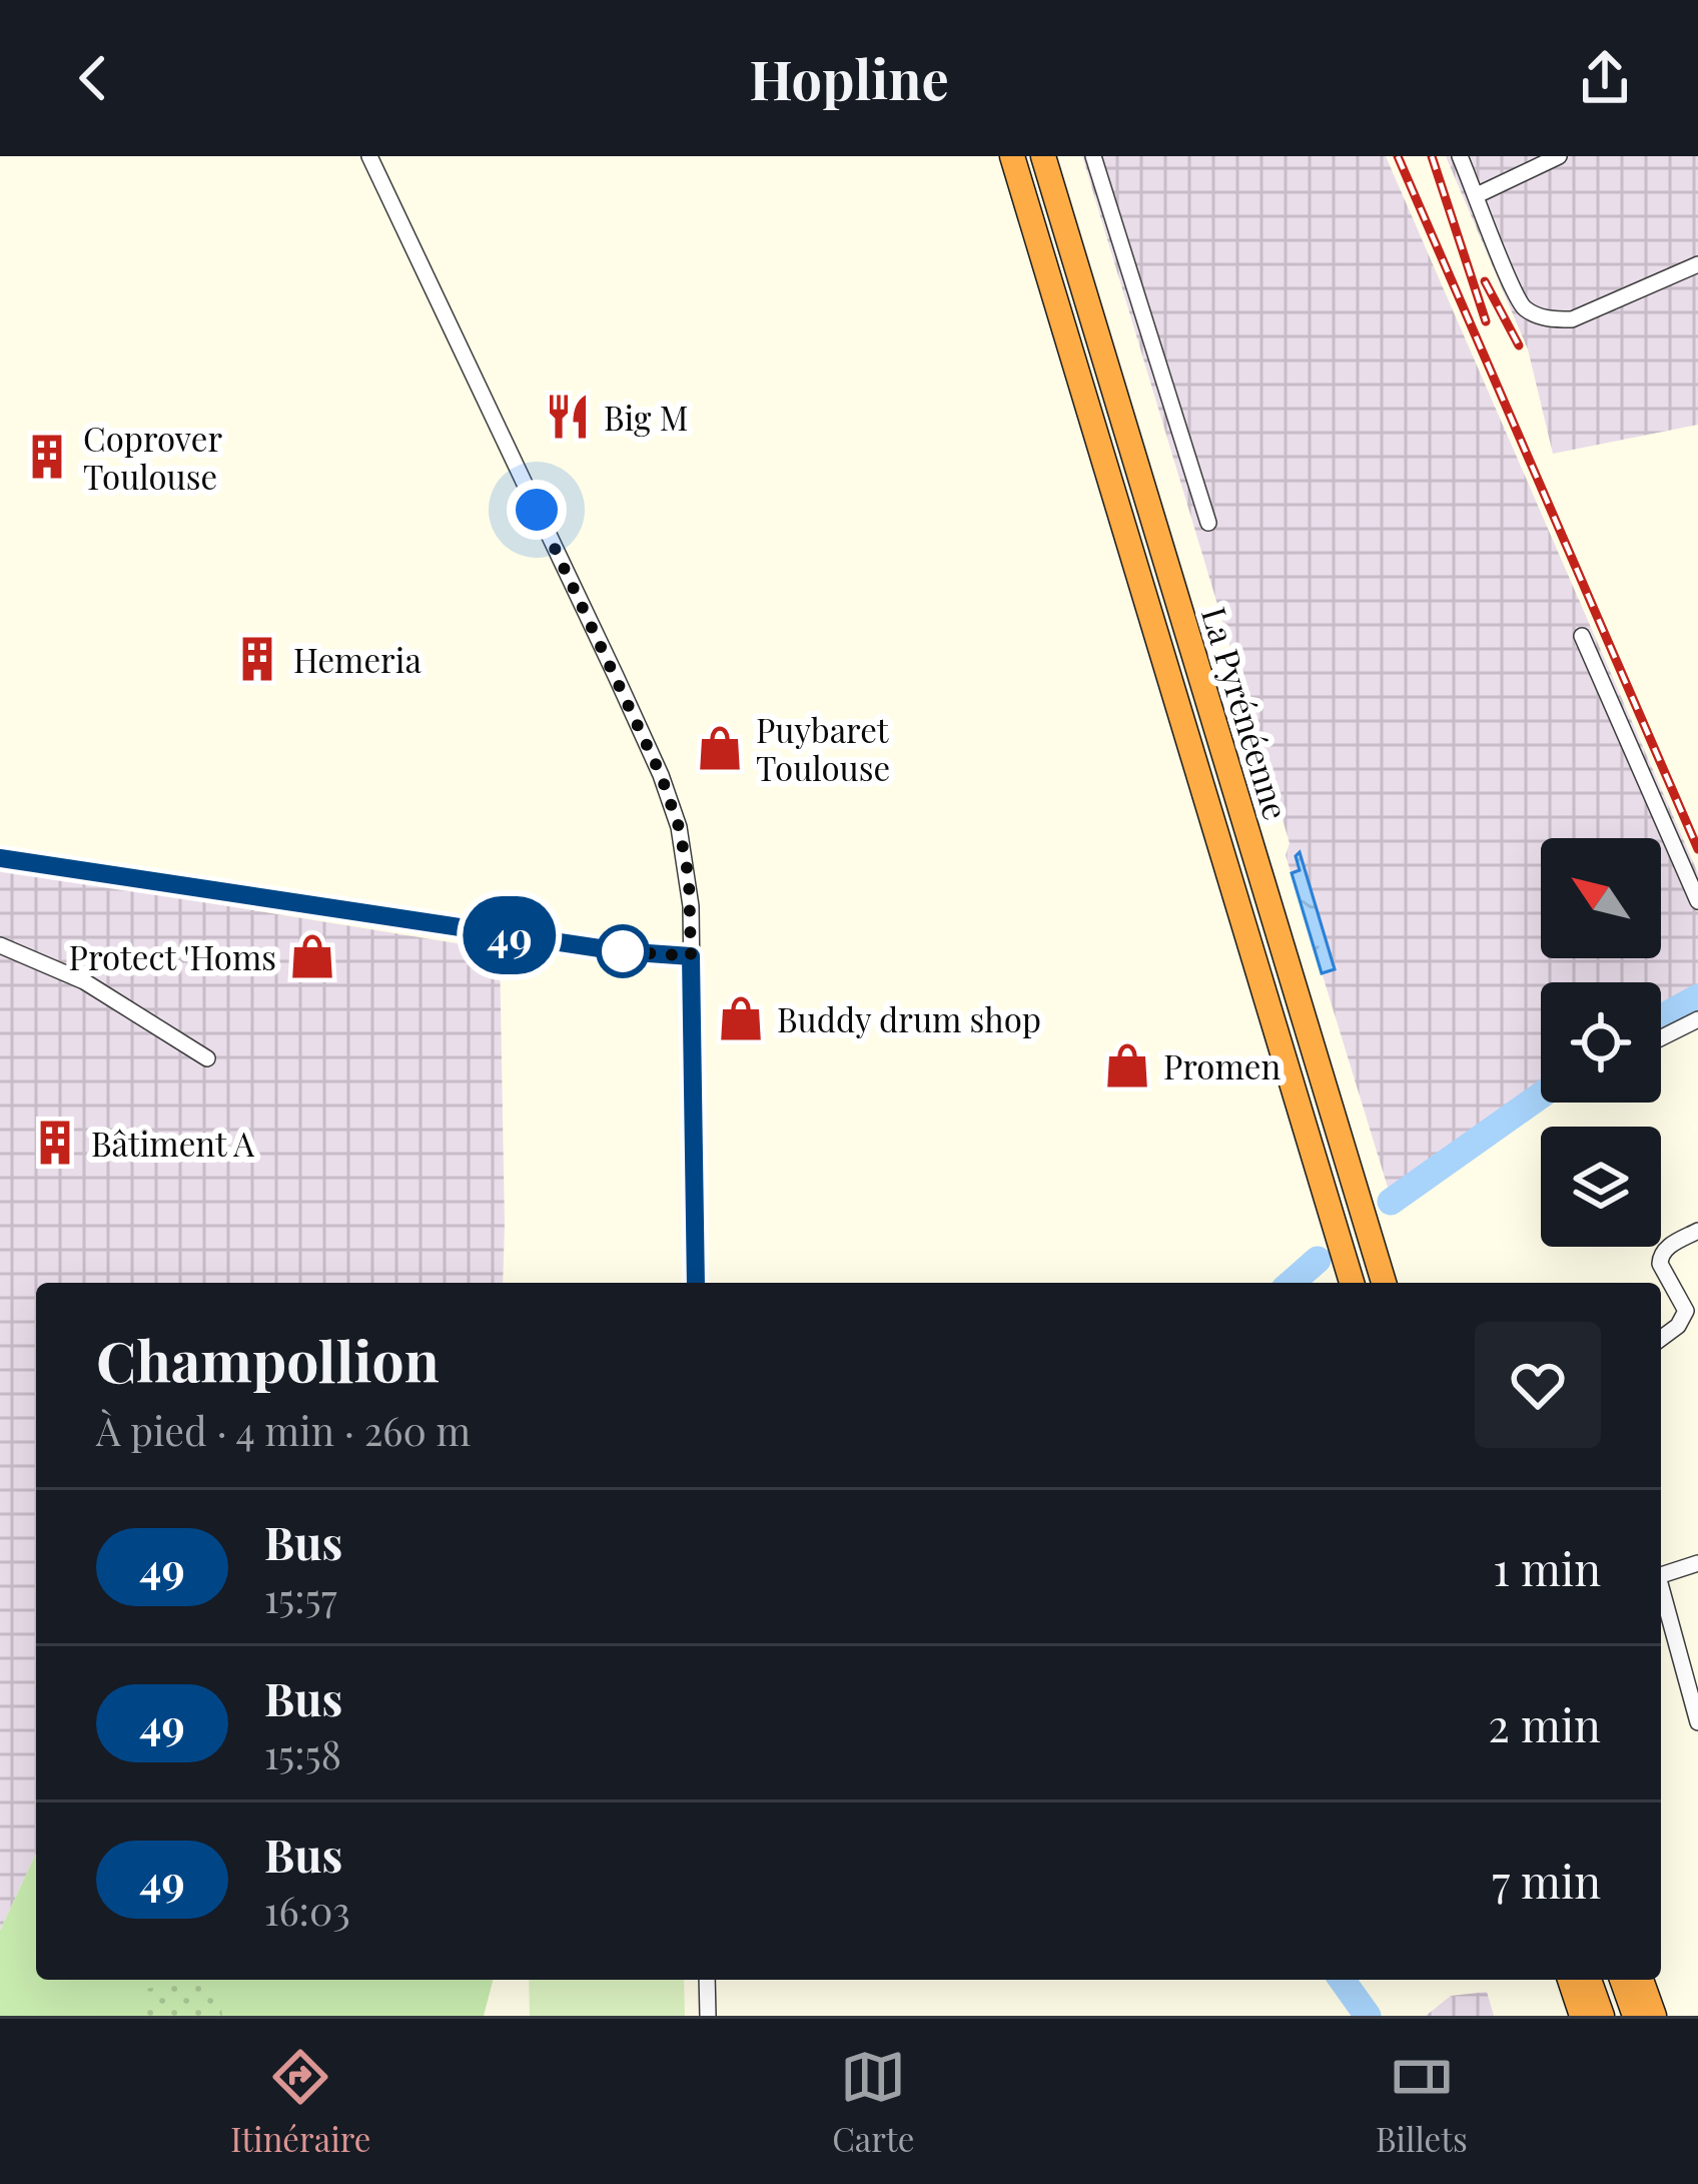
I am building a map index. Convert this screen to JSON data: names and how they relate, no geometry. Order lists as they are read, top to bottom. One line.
{"streets":{"highway":["La Pyrénéenne"]},"places":{"restaurant":["Big M"],"building":["Coprover Toulouse","Hemeria","Bâtiment A"],"shop":["Puybaret Toulouse","Protect 'Homs","Buddy drum shop","Promen"]},"lines":["bus line 49"],"north":"top left","page":{"header":"Hopline","on_map":"49","heading":["Champollion","À pied · 4 min · 260 m"],"list":[{"mark":"49","name":"Bus","note":"15:57","value":"1 min"},{"mark":"49","name":"Bus","note":"15:58","value":"2 min"},{"mark":"49","name":"Bus","note":"16:03","value":"7 min"}],"tabs":["Itinéraire","Carte","Billets"]}}
